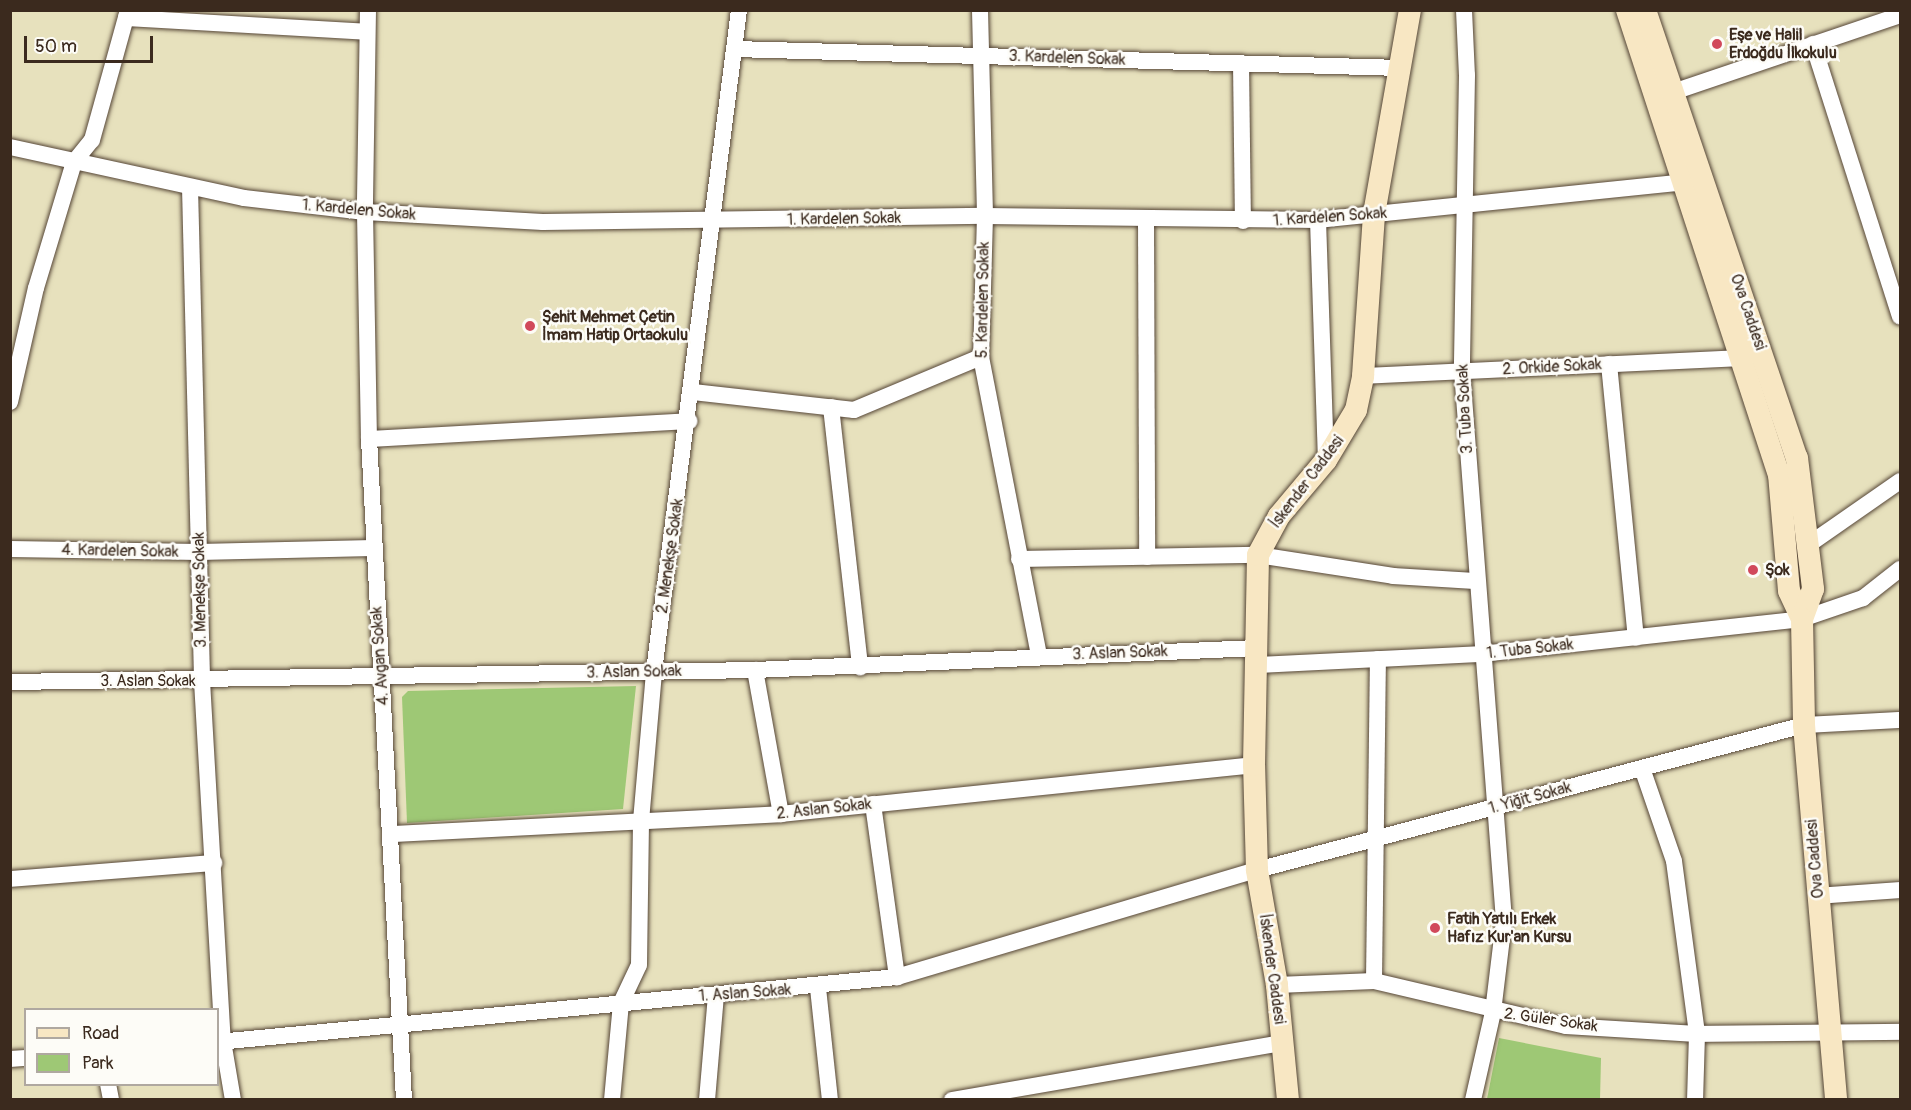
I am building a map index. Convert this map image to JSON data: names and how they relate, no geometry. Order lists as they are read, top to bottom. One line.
{"streets":{"street":["3. Kardelen Sokak","1. Kardelen Sokak","5. Kardelen Sokak","Ova Caddesi","2. Orkide Sokak","3. Tuba Sokak","İskender Caddesi","4. Kardelen Sokak","2. Menekşe Sokak","3. Menekşe Sokak","1. Tuba Sokak","3. Aslan Sokak","4. Avgan Sokak","1. Yiğit Sokak","2. Aslan Sokak","1. Aslan Sokak","2. Güler Sokak"]},"crossings":[["3. Kardelen Sokak","5. Kardelen Sokak"],["3. Kardelen Sokak","İskender Caddesi"],["3. Kardelen Sokak","2. Menekşe Sokak"],["1. Kardelen Sokak","5. Kardelen Sokak"],["1. Kardelen Sokak","Ova Caddesi"],["1. Kardelen Sokak","3. Tuba Sokak"],["1. Kardelen Sokak","İskender Caddesi"],["1. Kardelen Sokak","2. Menekşe Sokak"],["1. Kardelen Sokak","3. Menekşe Sokak"],["1. Kardelen Sokak","4. Avgan Sokak"],["5. Kardelen Sokak","3. Aslan Sokak"],["Ova Caddesi","2. Orkide Sokak"],["Ova Caddesi","1. Tuba Sokak"],["Ova Caddesi","1. Yiğit Sokak"],["Ova Caddesi","2. Güler Sokak"],["2. Orkide Sokak","3. Tuba Sokak"],["2. Orkide Sokak","İskender Caddesi"],["3. Tuba Sokak","1. Tuba Sokak"],["3. Tuba Sokak","1. Yiğit Sokak"],["3. Tuba Sokak","2. Güler Sokak"],["İskender Caddesi","1. Tuba Sokak"],["İskender Caddesi","3. Aslan Sokak"],["İskender Caddesi","1. Yiğit Sokak"],["İskender Caddesi","2. Aslan Sokak"],["İskender Caddesi","1. Aslan Sokak"],["İskender Caddesi","2. Güler Sokak"],["4. Kardelen Sokak","3. Menekşe Sokak"],["4. Kardelen Sokak","4. Avgan Sokak"],["2. Menekşe Sokak","3. Aslan Sokak"],["2. Menekşe Sokak","2. Aslan Sokak"],["2. Menekşe Sokak","1. Aslan Sokak"],["3. Menekşe Sokak","3. Aslan Sokak"],["3. Menekşe Sokak","1. Aslan Sokak"],["1. Tuba Sokak","3. Aslan Sokak"],["3. Aslan Sokak","4. Avgan Sokak"],["4. Avgan Sokak","2. Aslan Sokak"],["4. Avgan Sokak","1. Aslan Sokak"],["1. Yiğit Sokak","1. Aslan Sokak"]],"places":["Eşe ve Halil Erdoğdu İlkokulu","Şehit Mehmet Çetin İmam Hatip Ortaokulu","Şok","Fatih Yatılı Erkek Hafız Kur'an Kursu"],"legend":["Road","Park"],"scale_bar":"50 m"}
